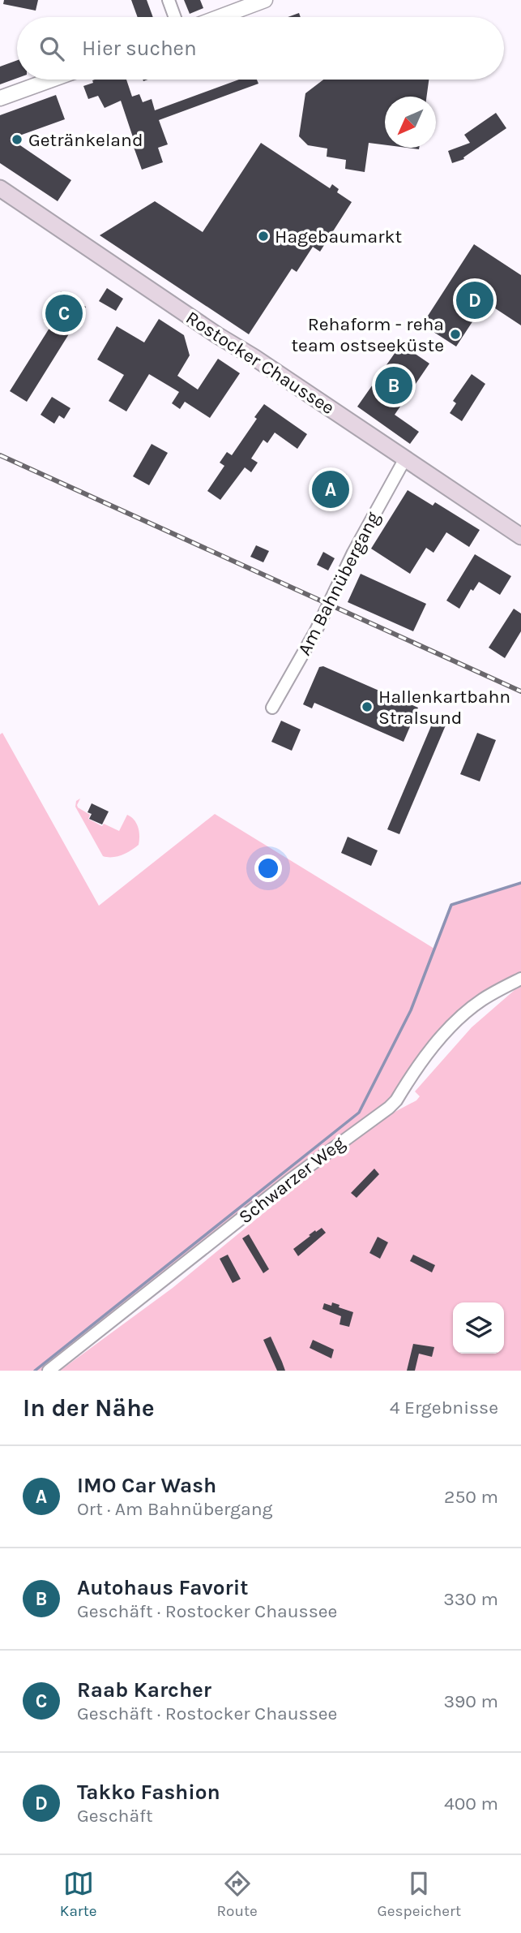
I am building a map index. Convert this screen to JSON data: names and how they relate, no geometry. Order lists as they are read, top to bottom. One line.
{"streets":{"main road":["Rostocker Chaussee"],"street":["Am Bahnübergang","Schwarzer Weg"]},"crossings":[["Rostocker Chaussee","Am Bahnübergang"]],"places":["Getränkeland","Hagebaumarkt","Rehaform - reha team ostseeküste","Hallenkartbahn Stralsund"],"north":"bottom left","page":{"search":"Hier suchen","pins":["D","C","B","A"],"heading":["In der Nähe","4 Ergebnisse"],"list":[{"mark":"A","name":"IMO Car Wash","note":"Ort · Am Bahnübergang","value":"250 m"},{"mark":"B","name":"Autohaus Favorit","note":"Geschäft · Rostocker Chaussee","value":"330 m"},{"mark":"C","name":"Raab Karcher","note":"Geschäft · Rostocker Chaussee","value":"390 m"},{"mark":"D","name":"Takko Fashion","note":"Geschäft","value":"400 m"}],"nav":["Karte","Route","Gespeichert"]}}
